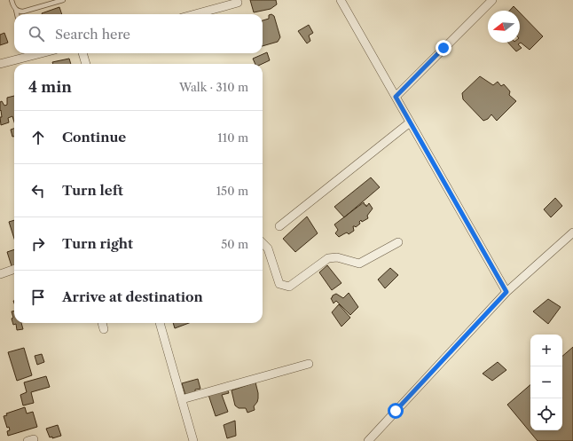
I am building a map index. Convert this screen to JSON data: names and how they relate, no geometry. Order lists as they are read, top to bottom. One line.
{"north":"left","page":{"search":"Search here","heading":["4 min","Walk · 310 m"],"list":[["Continue","110 m"],["Turn left","150 m"],["Turn right","50 m"],"Arrive at destination"],"map_buttons":["+","−"]}}
